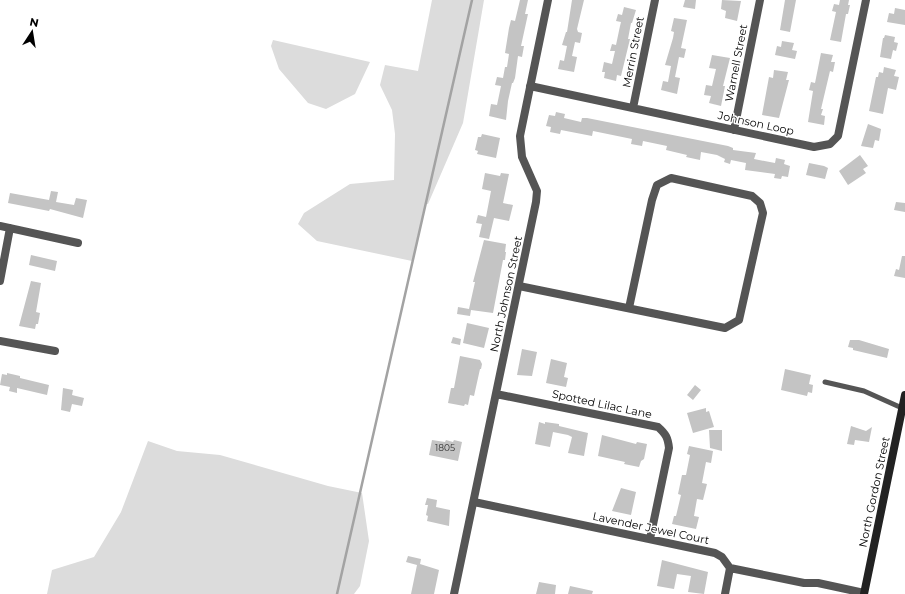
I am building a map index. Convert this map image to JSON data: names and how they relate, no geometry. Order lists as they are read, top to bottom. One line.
{"streets":{"street":["Merrin Street","Warnell Street","Johnson Loop","North Johnson Street","Spotted Lilac Lane","North Gordon Street","Lavender Jewel Court"]},"crossings":[["Merrin Street","Johnson Loop"],["Warnell Street","Johnson Loop"],["Johnson Loop","North Johnson Street"],["North Johnson Street","Spotted Lilac Lane"],["North Johnson Street","Lavender Jewel Court"],["Spotted Lilac Lane","Lavender Jewel Court"]],"house_numbers":["1805"],"north":"top"}
